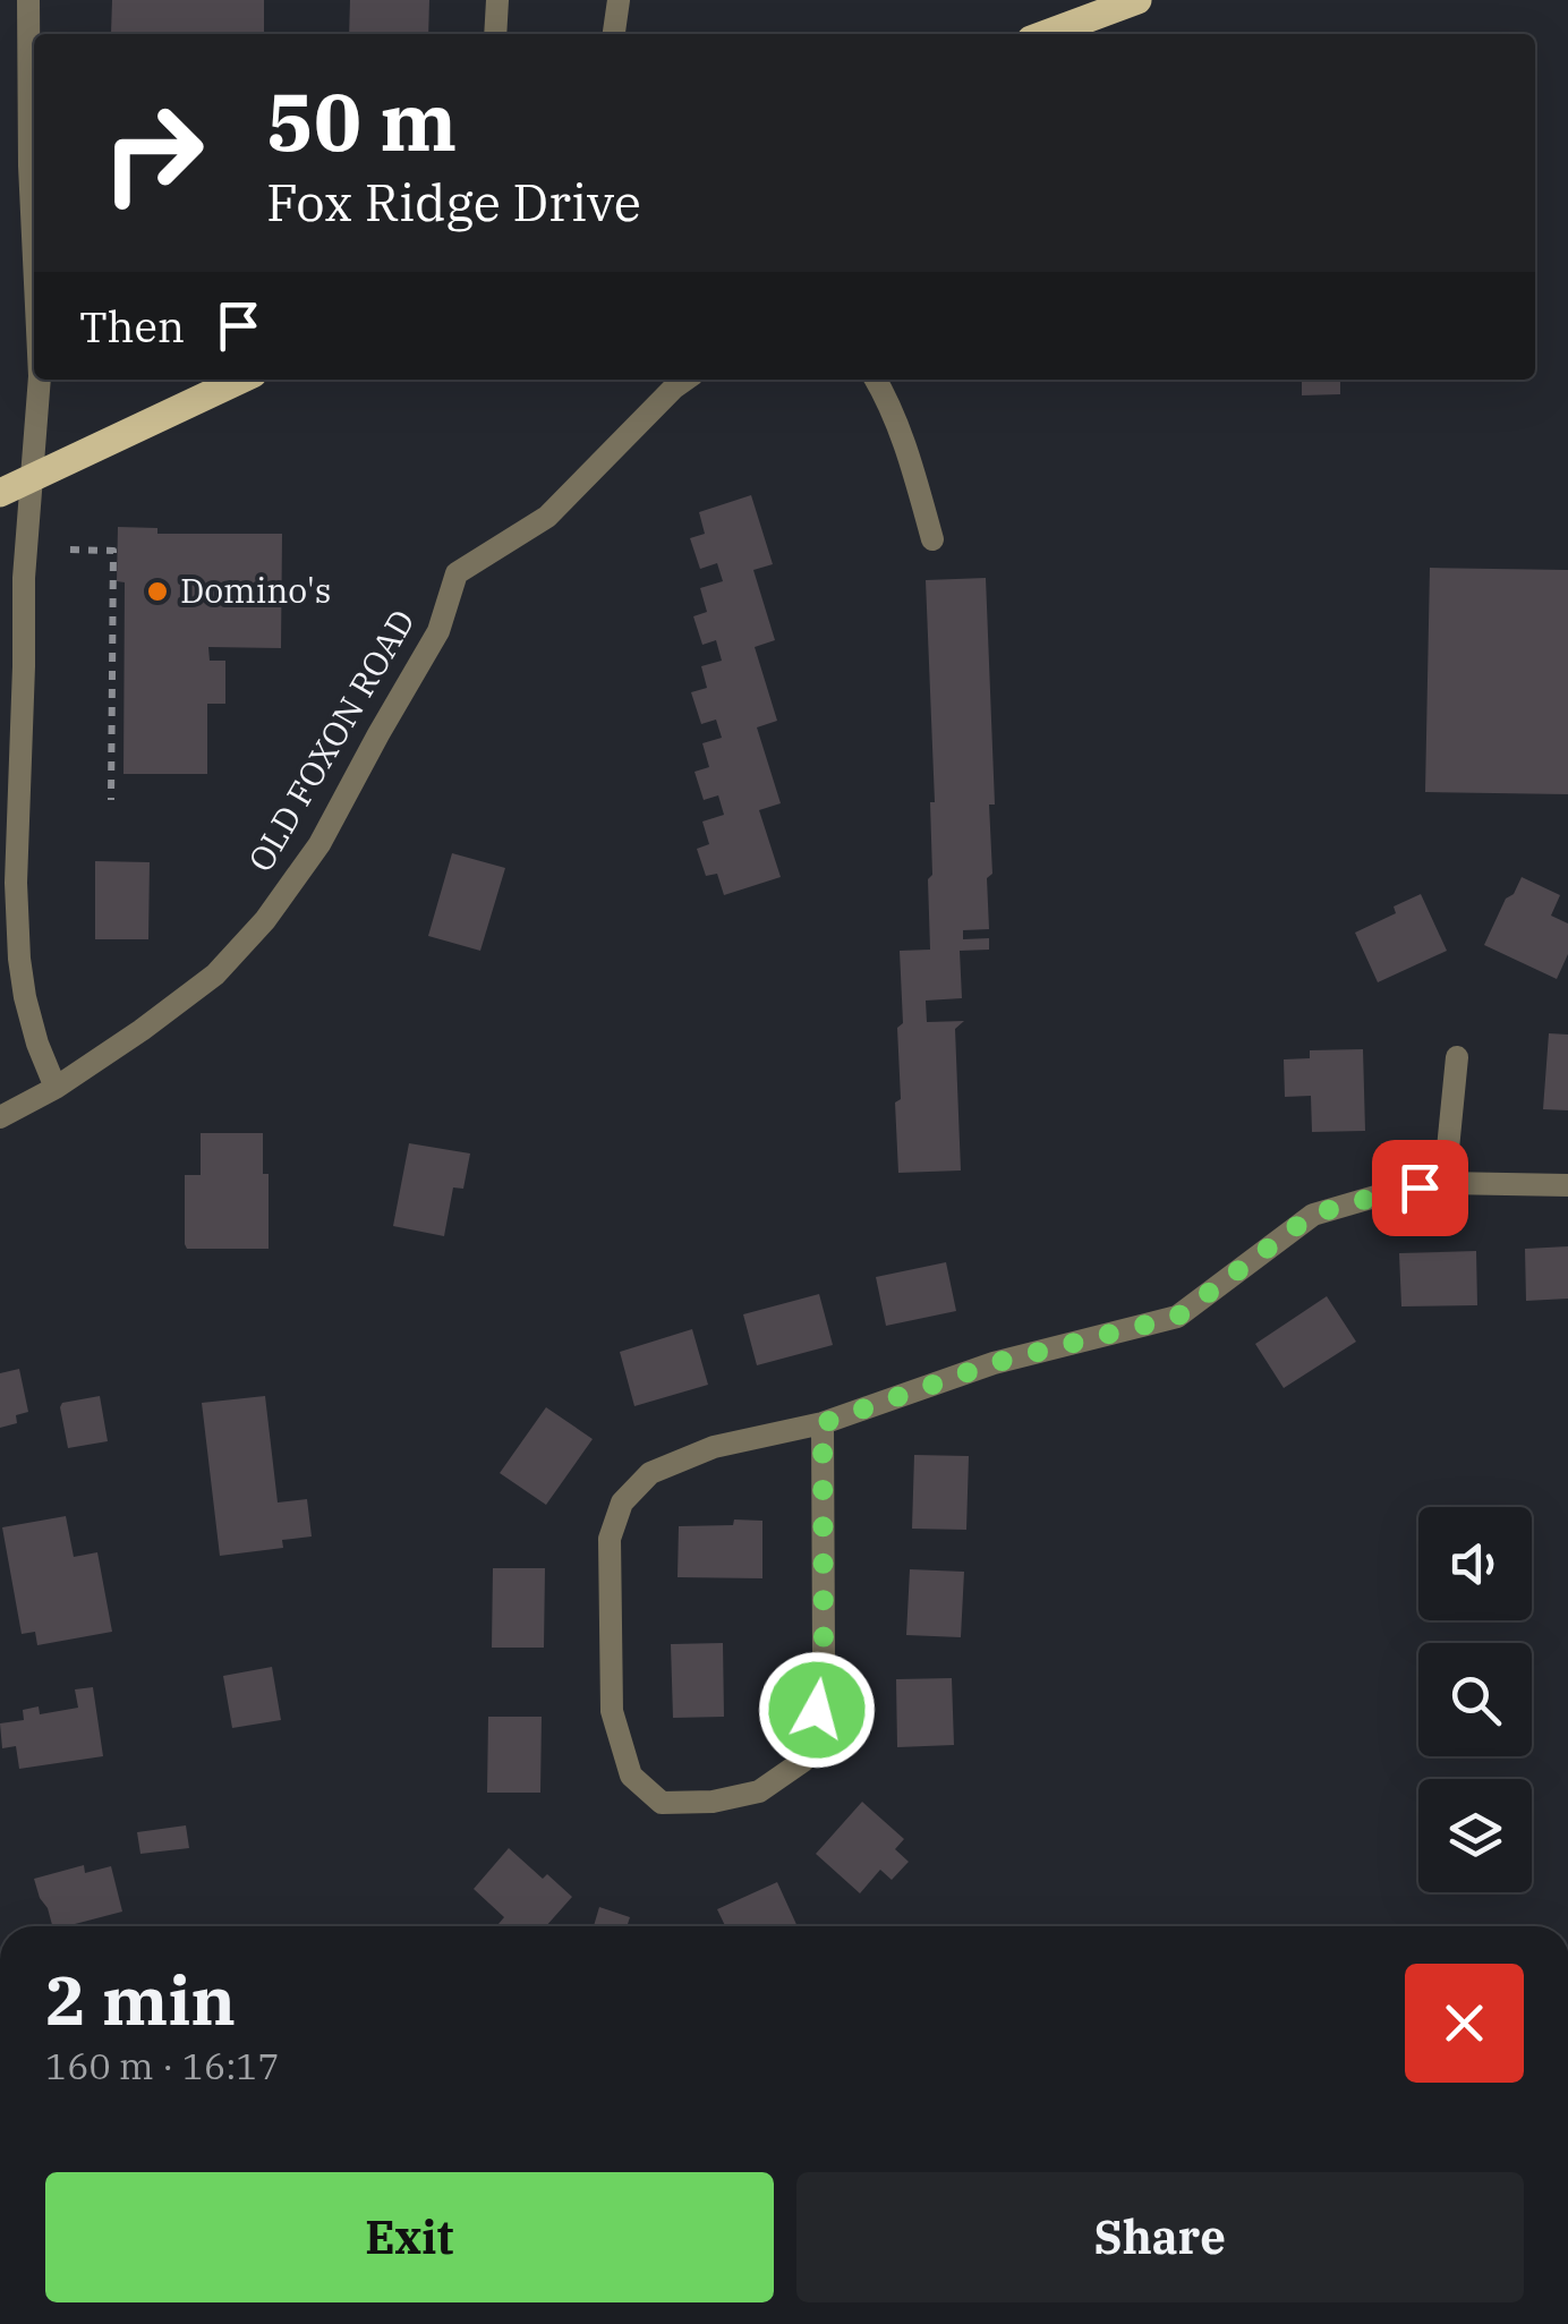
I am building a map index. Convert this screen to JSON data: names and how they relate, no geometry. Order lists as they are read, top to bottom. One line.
{"streets":{"street":["OLD FOXON ROAD"]},"places":["Domino's"],"page":{"turn":["50 m","Fox Ridge Drive"],"then":"Then","heading":["2 min","160 m · 16:17"],"buttons":["Exit","Share"]}}
